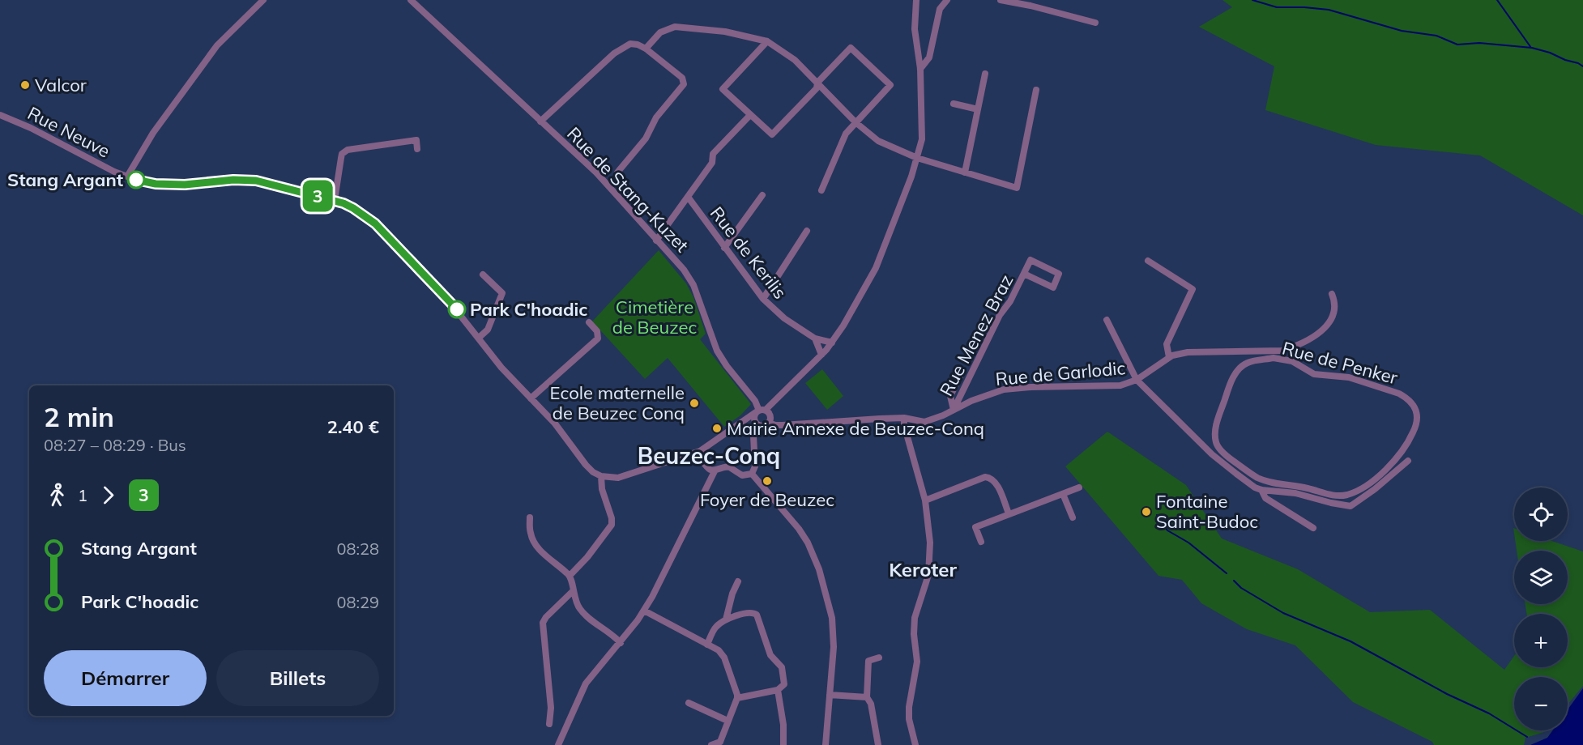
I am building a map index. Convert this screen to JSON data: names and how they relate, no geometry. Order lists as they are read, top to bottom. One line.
{"streets":{"street":["Rue Neuve","Rue de Stang-Kuzet","Rue de Kerilis","Rue Menez Braz","Rue de Penker","Rue de Garlodic"]},"crossings":[["Rue de Stang-Kuzet","Rue de Garlodic"],["Rue Menez Braz","Rue de Garlodic"]],"districts":["Beuzec-Conq","Keroter"],"parks":["Cimetière de Beuzec"],"places":["Valcor","Stang Argant","Park C'hoadic","Ecole maternelle de Beuzec Conq","Mairie Annexe de Beuzec-Conq","Foyer de Beuzec","Fontaine Saint-Budoc"],"lines":["bus line 3"],"page":{"on_map":"3","heading":["2 min","08:27 – 08:29 · Bus","2.40 €"],"legs":["1","3"],"map_buttons":["+","−"],"list":[{"name":"Stang Argant","value":"08:28"},{"name":"Park C'hoadic","value":"08:29"}],"buttons":["Démarrer","Billets"]}}
